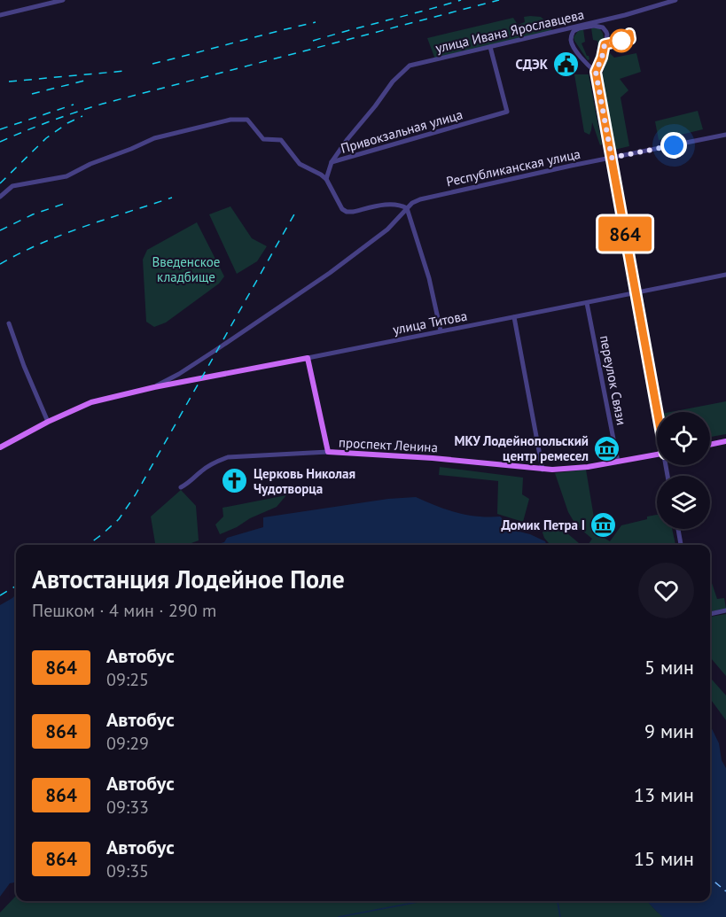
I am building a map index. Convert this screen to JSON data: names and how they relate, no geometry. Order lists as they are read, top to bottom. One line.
{"streets":{"main road":["улица Титова","проспект Ленина"],"street":["улица Ивана Ярославцева","Привокзальная улица","Республиканская улица","переулок Связи"]},"crossings":[["улица Ивана Ярославцева","Привокзальная улица"],["Республиканская улица","улица Титова"],["улица Титова","переулок Связи"],["переулок Связи","проспект Ленина"]],"parks":["Введенское кладбище"],"places":{"public building":["СДЭК"],"museum":["МКУ Лодейнопольский центр ремесел","Домик Петра I"],"church":["Церковь Николая Чудотворца"]},"lines":["bus line 864"],"page":{"on_map":"864","heading":["Автостанция Лодейное Поле","Пешком · 4 мин · 290 m"],"list":[{"mark":"864","name":"Автобус","note":"09:25","value":"5 мин"},{"mark":"864","name":"Автобус","note":"09:29","value":"9 мин"},{"mark":"864","name":"Автобус","note":"09:33","value":"13 мин"},{"mark":"864","name":"Автобус","note":"09:35","value":"15 мин"}]}}
